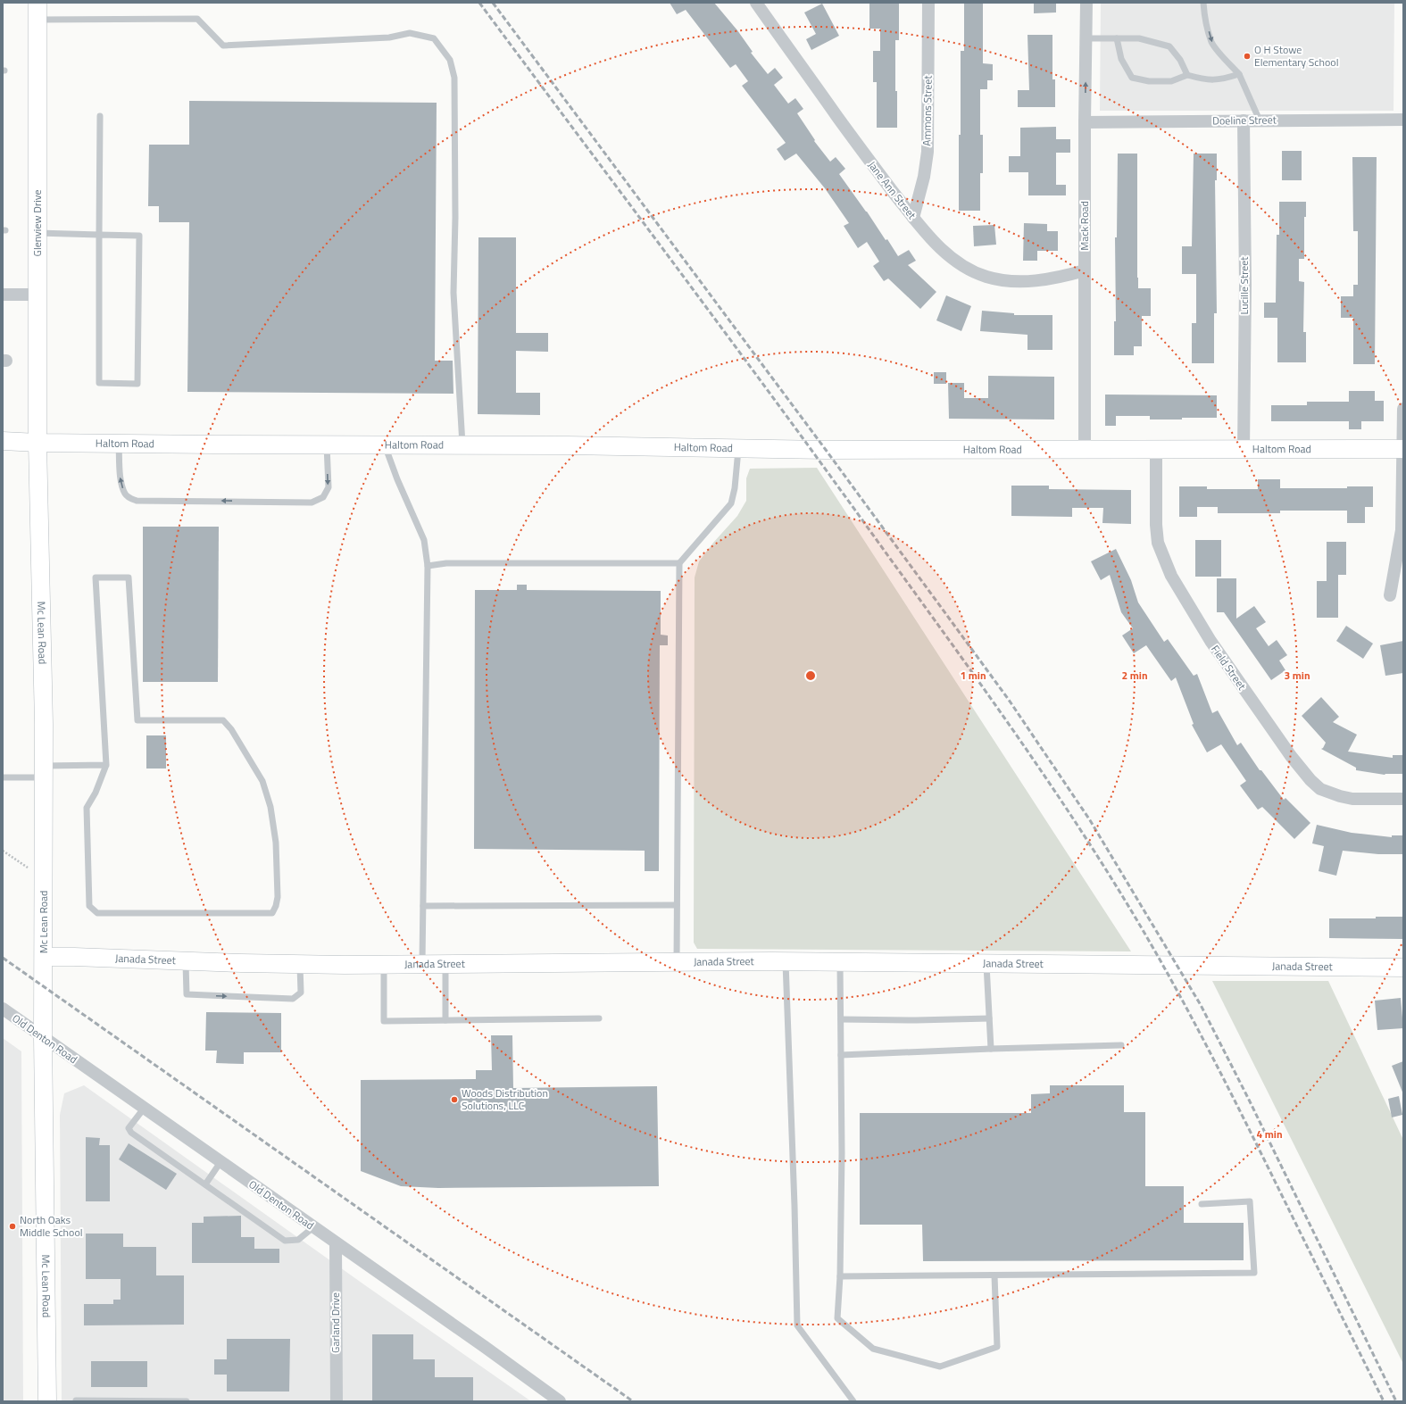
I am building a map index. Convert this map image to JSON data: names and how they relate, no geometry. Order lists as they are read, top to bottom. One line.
{"streets":{"main road":["Glenview Drive","Haltom Road","Mc Lean Road","Janada Street"],"street":["Ammons Street","Doeline Street","Jane Ann Street","Mack Road","Lucille Street","Field Street","Old Denton Road","Garland Drive"]},"crossings":[["Ammons Street","Jane Ann Street"],["Doeline Street","Mack Road"],["Doeline Street","Lucille Street"],["Jane Ann Street","Mack Road"],["Glenview Drive","Haltom Road"],["Glenview Drive","Mc Lean Road"],["Mack Road","Haltom Road"],["Lucille Street","Haltom Road"],["Haltom Road","Mc Lean Road"],["Haltom Road","Field Street"],["Mc Lean Road","Janada Street"],["Mc Lean Road","Old Denton Road"],["Old Denton Road","Garland Drive"]],"places":["O H Stowe Elementary School","Woods Distribution Solutions, LLC","North Oaks Middle School"],"rings":["1 min","2 min","3 min","4 min"]}
